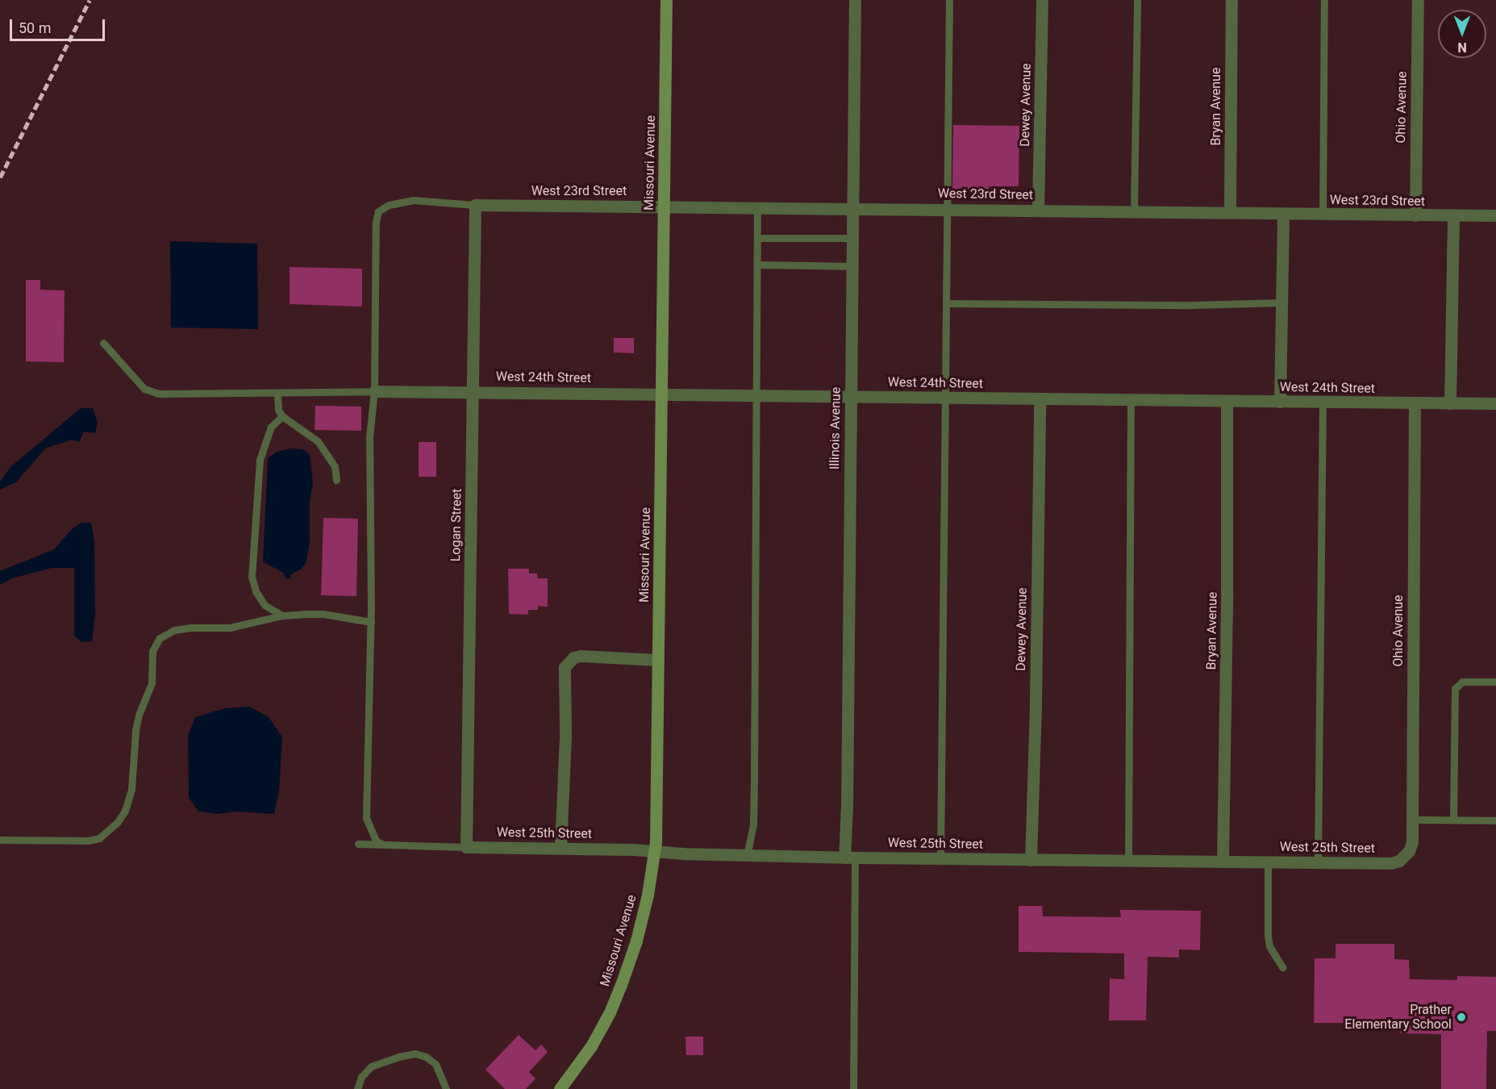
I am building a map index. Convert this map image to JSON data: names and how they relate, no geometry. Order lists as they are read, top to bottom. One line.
{"streets":{"street":["Dewey Avenue","Bryan Avenue","Ohio Avenue","Missouri Avenue","West 23rd Street","West 24th Street","Illinois Avenue","Logan Street","West 25th Street"]},"crossings":[["Dewey Avenue","West 23rd Street"],["Dewey Avenue","West 24th Street"],["Dewey Avenue","West 25th Street"],["Bryan Avenue","West 23rd Street"],["Bryan Avenue","West 24th Street"],["Bryan Avenue","West 25th Street"],["Ohio Avenue","West 23rd Street"],["Ohio Avenue","West 24th Street"],["Ohio Avenue","West 25th Street"],["Missouri Avenue","West 23rd Street"],["Missouri Avenue","West 24th Street"],["Missouri Avenue","West 25th Street"],["West 23rd Street","Illinois Avenue"],["West 23rd Street","Logan Street"],["West 24th Street","Illinois Avenue"],["West 24th Street","Logan Street"],["Illinois Avenue","West 25th Street"],["Logan Street","West 25th Street"]],"places":["Prather Elementary School"],"scale_bar":"50 m","north":"bottom"}
